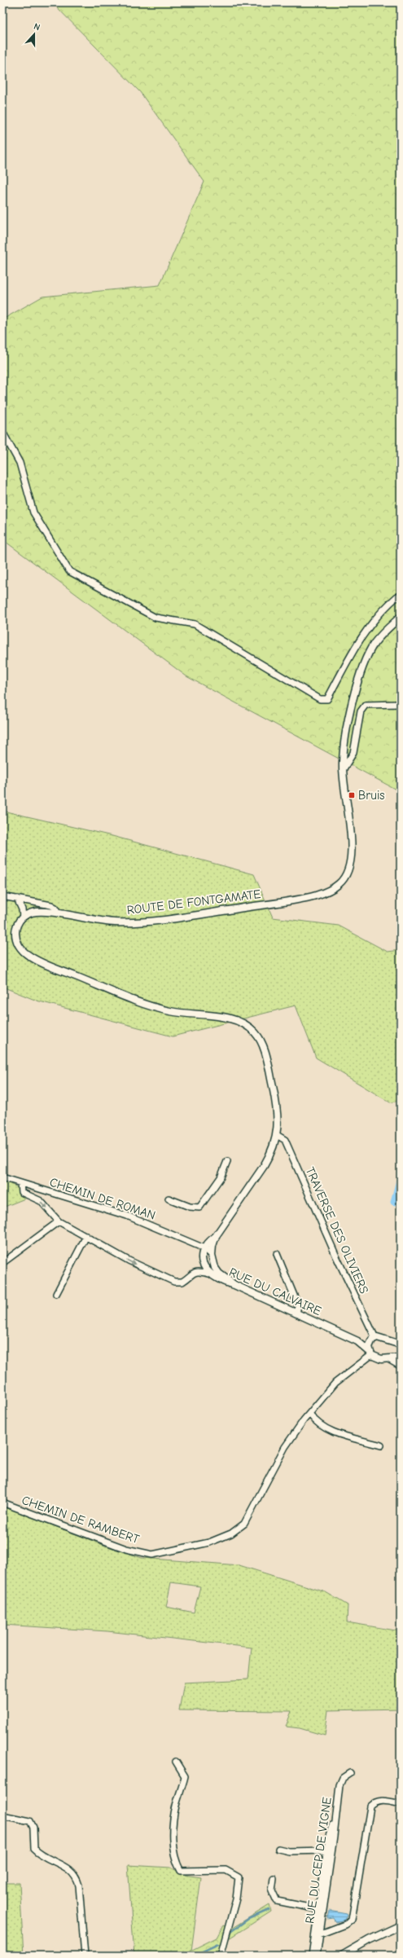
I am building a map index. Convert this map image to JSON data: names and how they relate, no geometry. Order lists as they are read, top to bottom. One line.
{"streets":{"street":["ROUTE DE FONTGAMATE","CHEMIN DE ROMAN","TRAVERSE DES OLIVIERS","RUE DU CALVAIRE","CHEMIN DE RAMBERT","RUE DU CEP DE VIGNE"]},"crossings":[["CHEMIN DE ROMAN","RUE DU CALVAIRE"],["RUE DU CALVAIRE","CHEMIN DE RAMBERT"]],"places":{"transit":["Bruis"]},"north":"top"}
